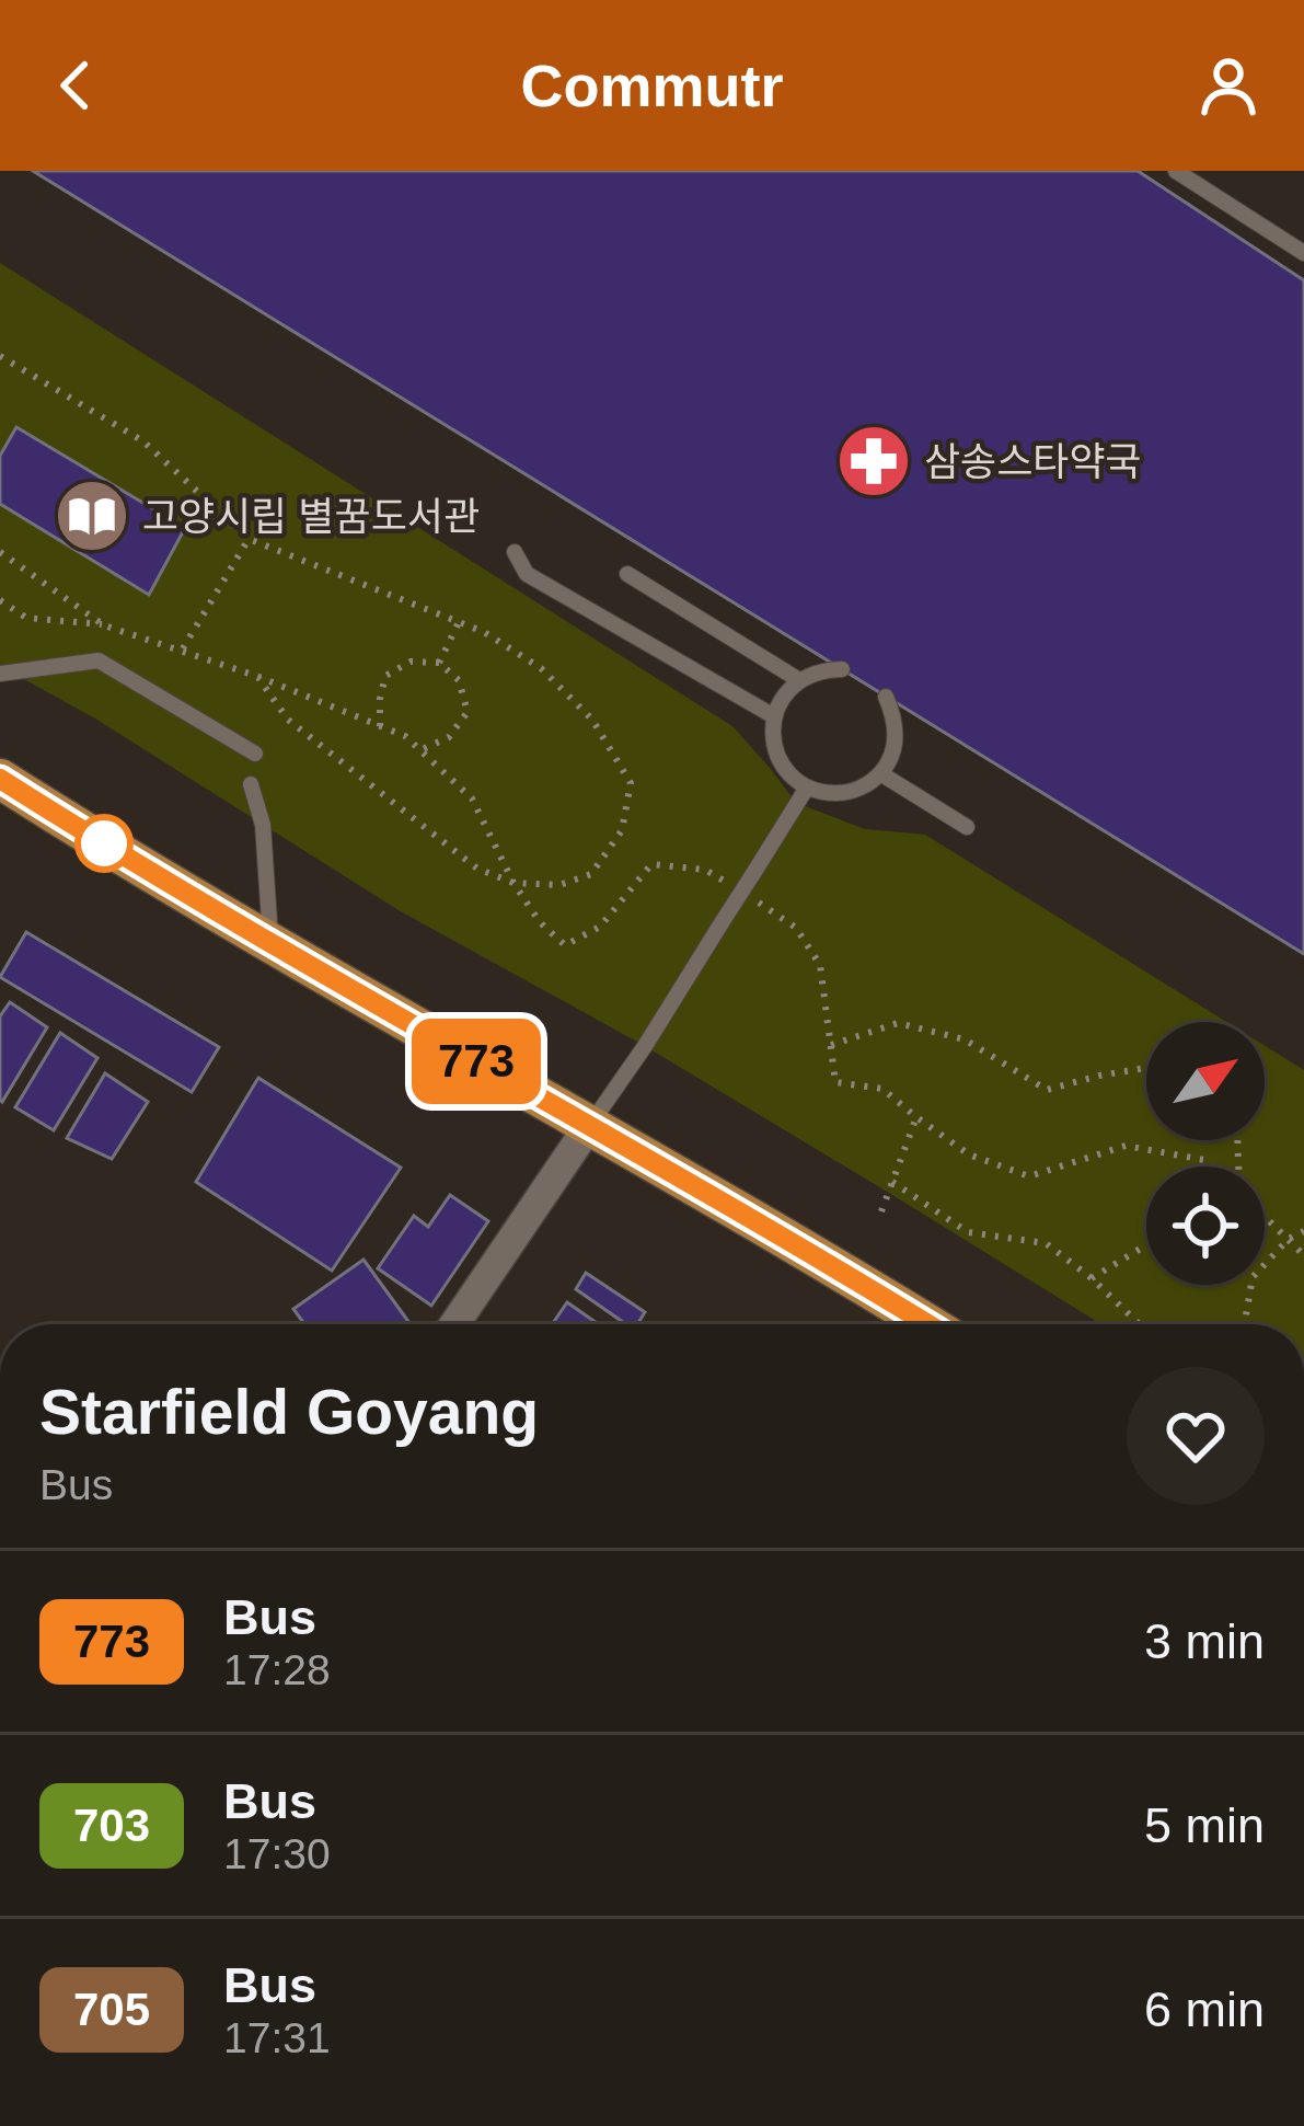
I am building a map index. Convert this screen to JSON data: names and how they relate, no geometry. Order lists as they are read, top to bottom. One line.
{"places":{"pharmacy":["삼송스타약국"],"library":["고양시립 별꿈도서관"]},"lines":["bus line 773"],"north":"top right","page":{"header":"Commutr","on_map":"773","heading":["Starfield Goyang","Bus"],"list":[{"mark":"773","name":"Bus","note":"17:28","value":"3 min"},{"mark":"703","name":"Bus","note":"17:30","value":"5 min"},{"mark":"705","name":"Bus","note":"17:31","value":"6 min"}]}}
